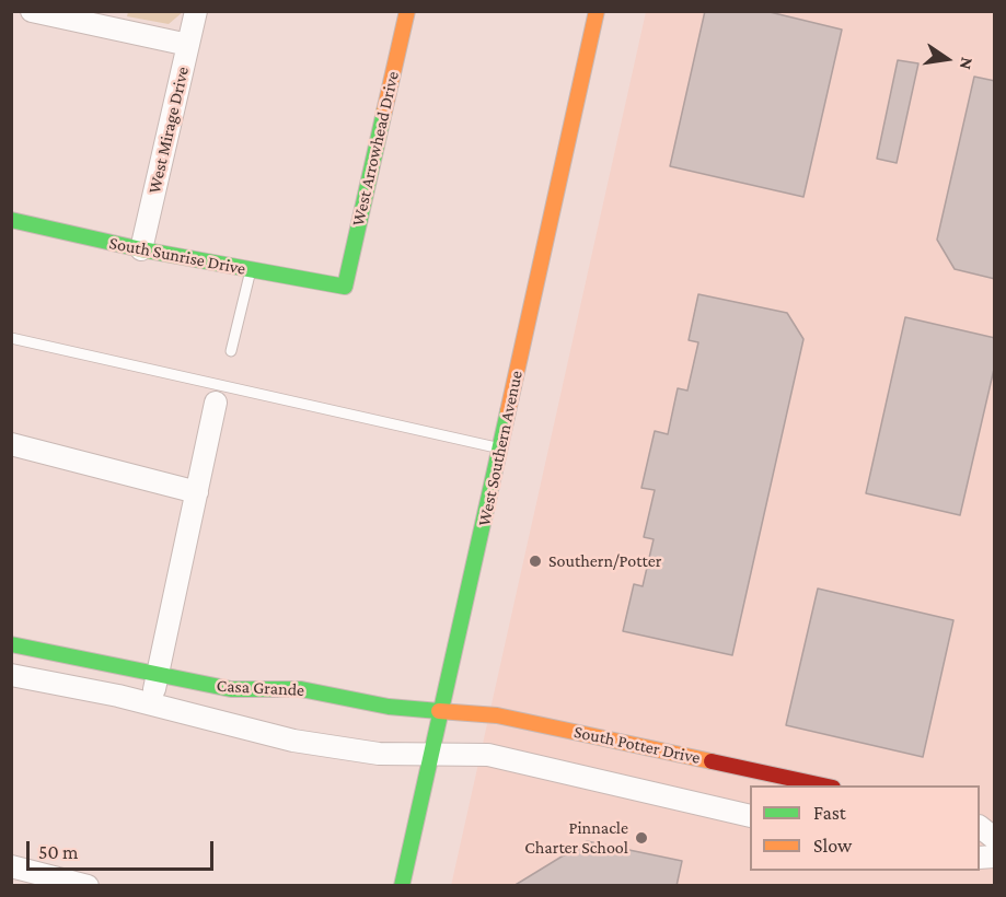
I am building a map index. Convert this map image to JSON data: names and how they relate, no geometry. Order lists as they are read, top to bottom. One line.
{"streets":{"street":["West Mirage Drive","West Arrowhead Drive","South Sunrise Drive","West Southern Avenue","Casa Grande","South Potter Drive"]},"crossings":[["West Mirage Drive","South Sunrise Drive"],["West Arrowhead Drive","South Sunrise Drive"],["West Southern Avenue","Casa Grande"],["West Southern Avenue","South Potter Drive"],["Casa Grande","South Potter Drive"]],"places":["Southern/Potter","Pinnacle Charter School"],"legend":["Fast","Slow"],"scale_bar":"50 m","north":"right"}
